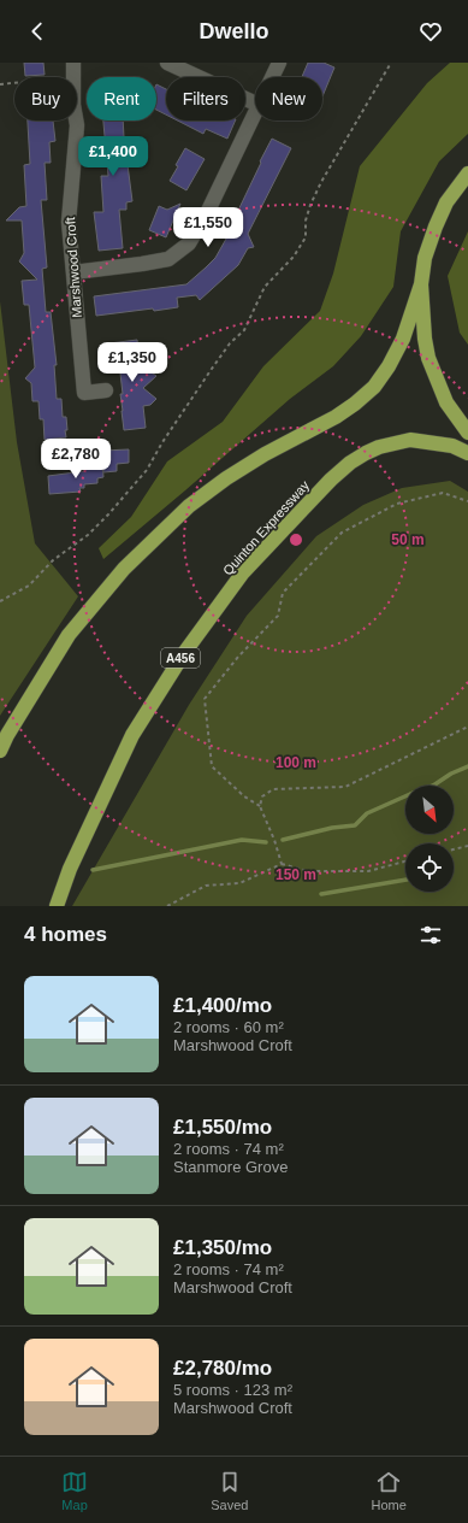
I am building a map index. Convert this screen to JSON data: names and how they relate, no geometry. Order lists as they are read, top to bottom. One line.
{"streets":{"highway":["Quinton Expressway","A456"],"street":["Marshwood Croft"]},"north":"bottom right","page":{"header":"Dwello","chip":["Buy","Rent","Filters","New"],"price":["£1,400","£1,550","£1,350","£2,780"],"heading":"4 homes","list":[{"name":"£1,400/mo","note":"2 rooms · 60 m² · Marshwood Croft"},{"name":"£1,550/mo","note":"2 rooms · 74 m² · Stanmore Grove"},{"name":"£1,350/mo","note":"2 rooms · 74 m² · Marshwood Croft"},{"name":"£2,780/mo","note":"5 rooms · 123 m² · Marshwood Croft"}],"tabs":["Map","Saved","Home"]},"rings":["50 m","100 m","150 m"]}
